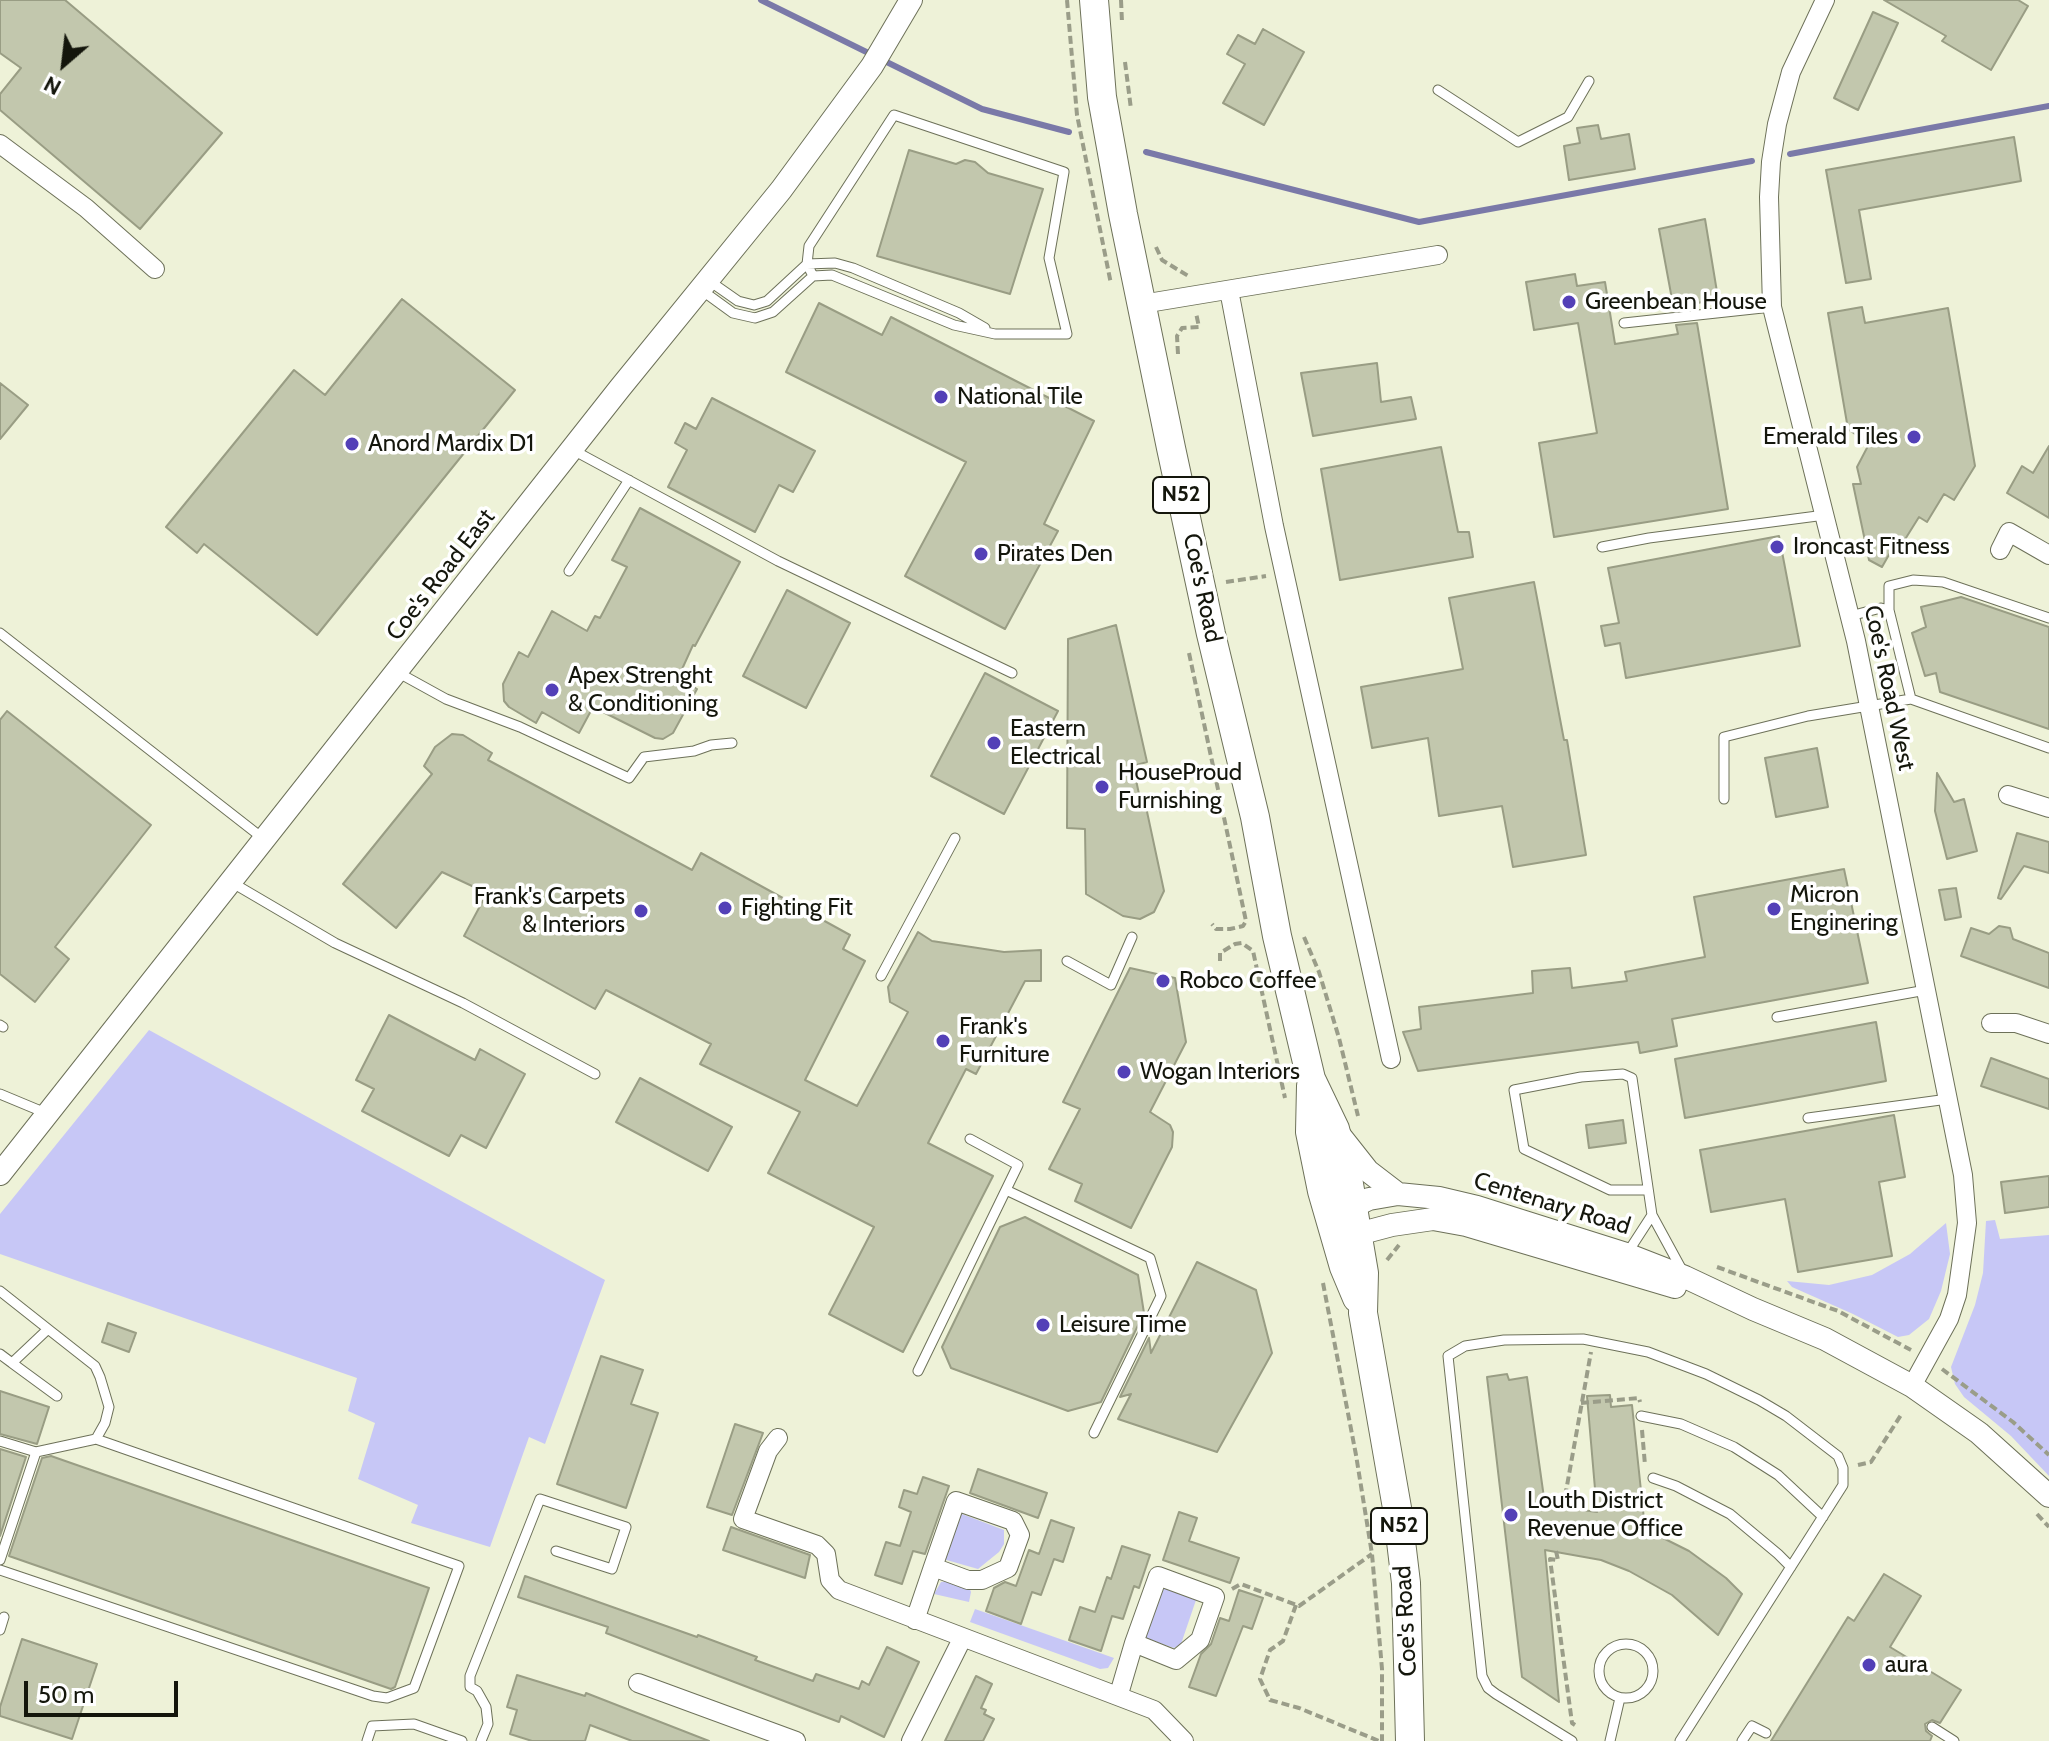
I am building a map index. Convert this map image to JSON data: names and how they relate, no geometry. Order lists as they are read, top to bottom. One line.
{"streets":{"main road":["N52","Coe's Road"],"street":["Coe's Road East","Coe's Road West","Centenary Road"]},"crossings":[["Coe's Road","Centenary Road"],["Coe's Road West","Centenary Road"]],"places":["Greenbean House","National Tile","Emerald Tiles","Anord Mardix D1","Ironcast Fitness","Pirates Den","Apex Strenght & Conditioning","Eastern Electrical","HouseProud Furnishing","Fighting Fit","Micron Enginering","Frank's Carpets & Interiors","Robco Coffee","Frank's Furniture","Wogan Interiors","Leisure Time","Louth District Revenue Office","aura"],"scale_bar":"50 m","north":"bottom left"}
